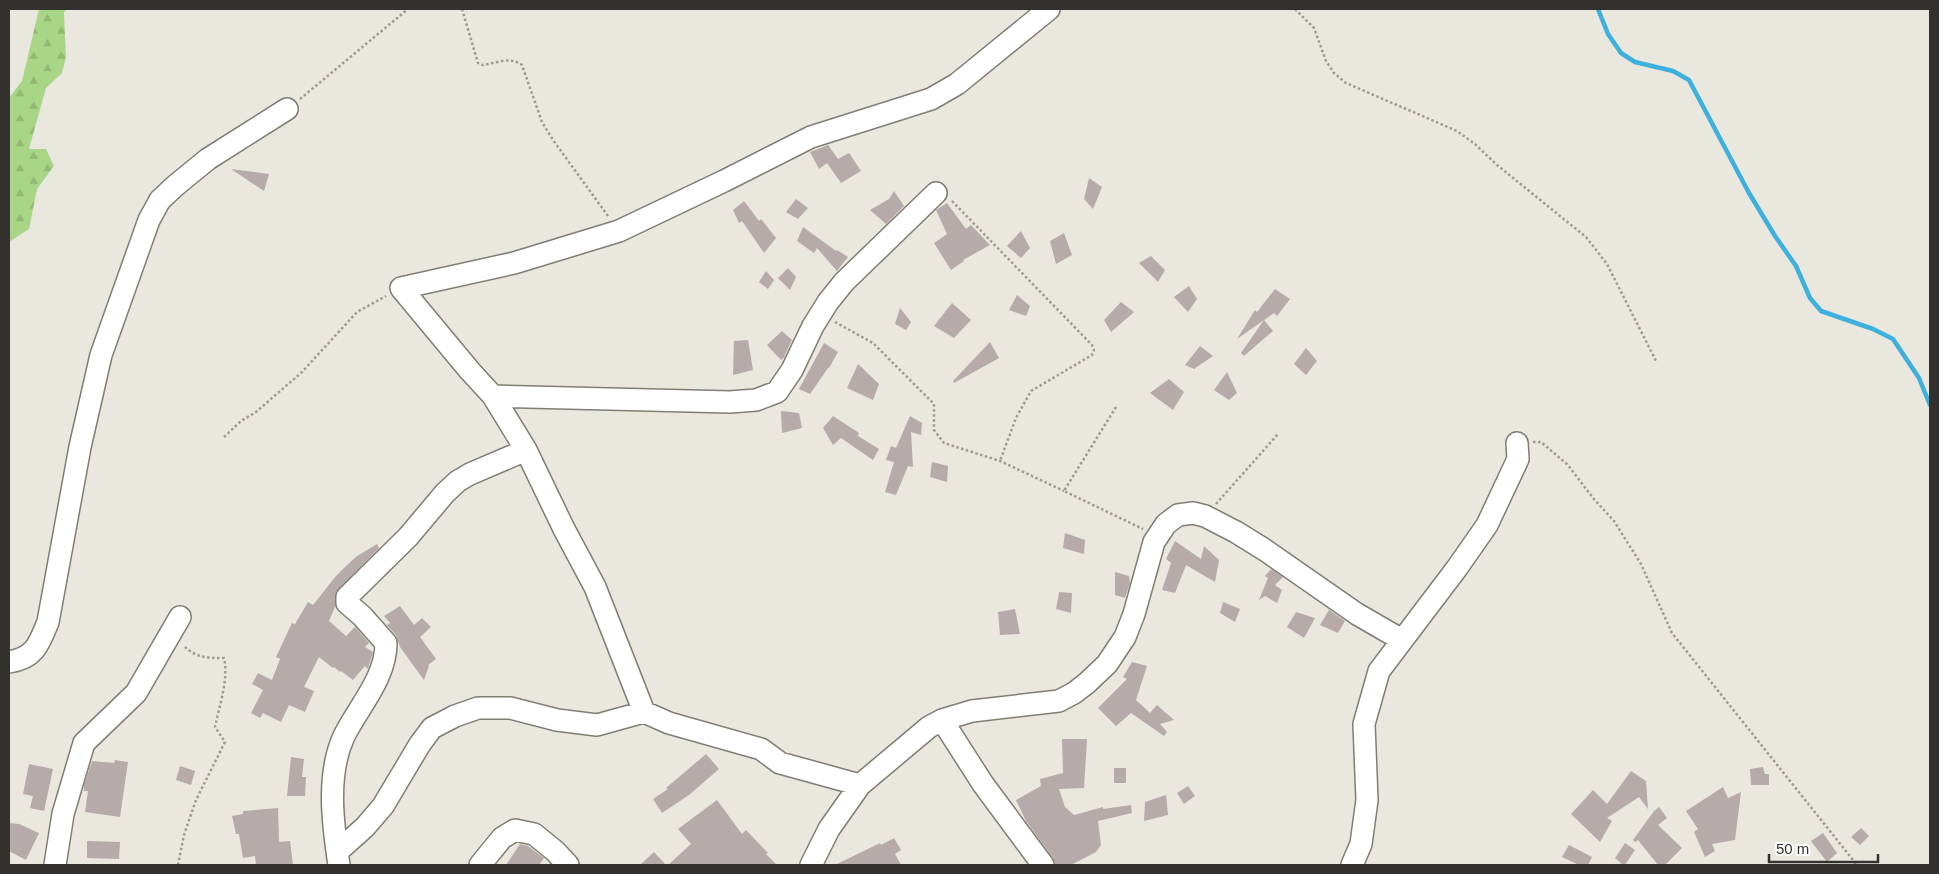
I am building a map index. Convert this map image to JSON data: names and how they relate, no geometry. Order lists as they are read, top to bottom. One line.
{"scale_bar":"50 m"}
